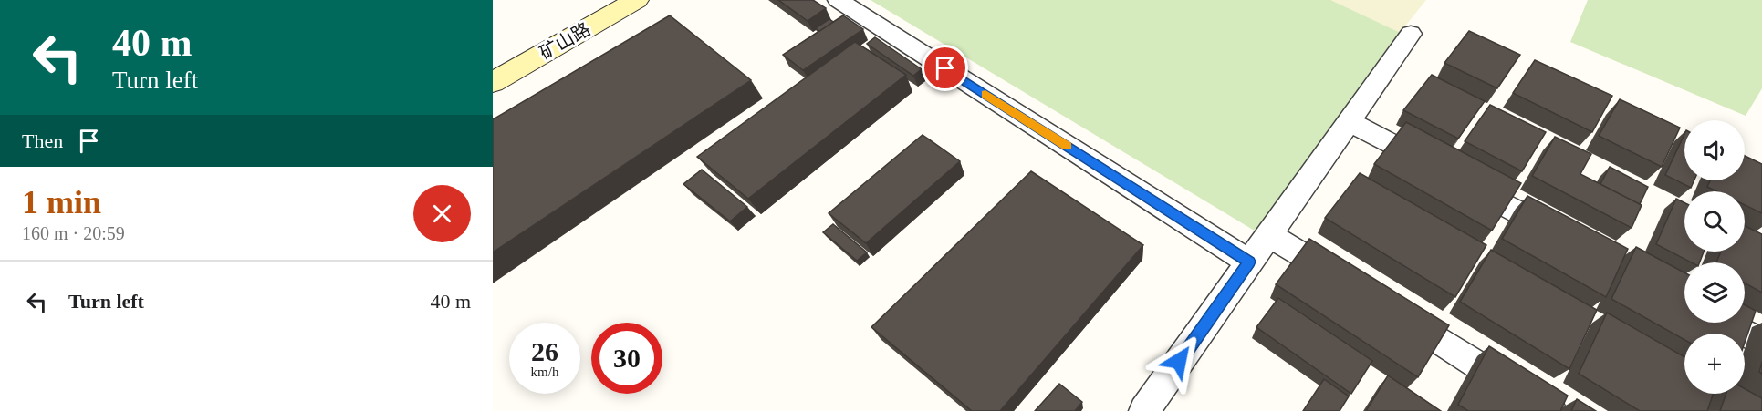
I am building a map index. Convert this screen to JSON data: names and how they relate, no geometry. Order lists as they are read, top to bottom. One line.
{"streets":{"main road":["矿山路"]},"page":{"turn":["40 m","Turn left"],"then":"Then","map_buttons":"+","heading":["1 min","160 m · 20:59"],"list":[{"name":"Turn left","value":"40 m"}],"speed":"26 km/h","limit":"30"}}
